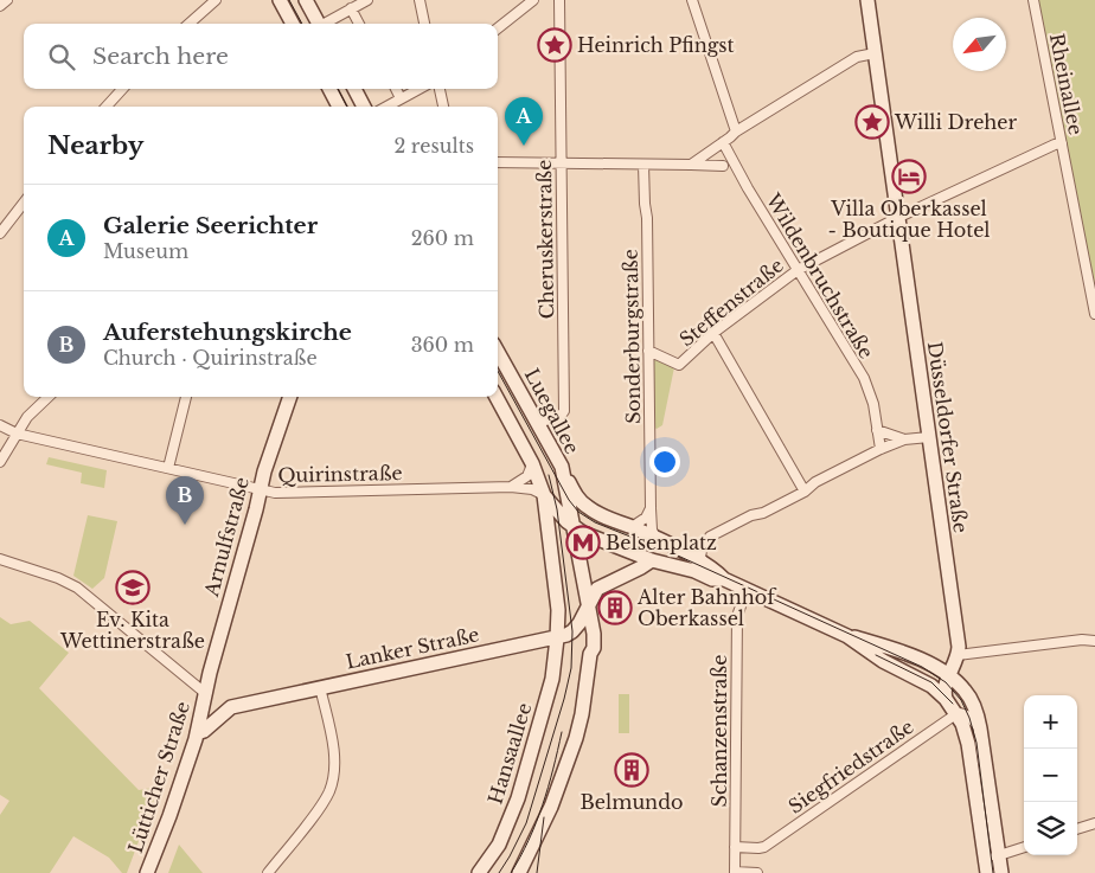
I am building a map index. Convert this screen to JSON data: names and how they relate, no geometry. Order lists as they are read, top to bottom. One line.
{"streets":{"main road":["Luegallee","Düsseldorfer Straße","Arnulfstraße","Lanker Straße","Hansaallee","Lütticher Straße"],"street":["Rheinallee","Cheruskerstraße","Wildenbruchstraße","Steffenstraße","Sonderburgstraße","Quirinstraße","Schanzenstraße","Siegfriedstraße"]},"crossings":[["Rheinallee","Steffenstraße"],["Cheruskerstraße","Luegallee"],["Wildenbruchstraße","Steffenstraße"],["Steffenstraße","Sonderburgstraße"],["Steffenstraße","Düsseldorfer Straße"],["Quirinstraße","Arnulfstraße"],["Arnulfstraße","Lütticher Straße"],["Lanker Straße","Hansaallee"],["Lanker Straße","Lütticher Straße"],["Schanzenstraße","Siegfriedstraße"]],"places":{"place":["Heinrich Pfingst","Willi Dreher"],"hotel":["Villa Oberkassel - Boutique Hotel"],"metro station":["Belsenplatz"],"school or university":["Ev. Kita Wettinerstraße"],"building":["Alter Bahnhof Oberkassel","Belmundo"]},"north":"bottom left","page":{"search":"Search here","pins":["A","B"],"heading":["Nearby","2 results"],"list":[{"mark":"A","name":"Galerie Seerichter","note":"Museum","value":"260 m"},{"mark":"B","name":"Auferstehungskirche","note":"Church · Quirinstraße","value":"360 m"}],"map_buttons":["+","−"]}}
